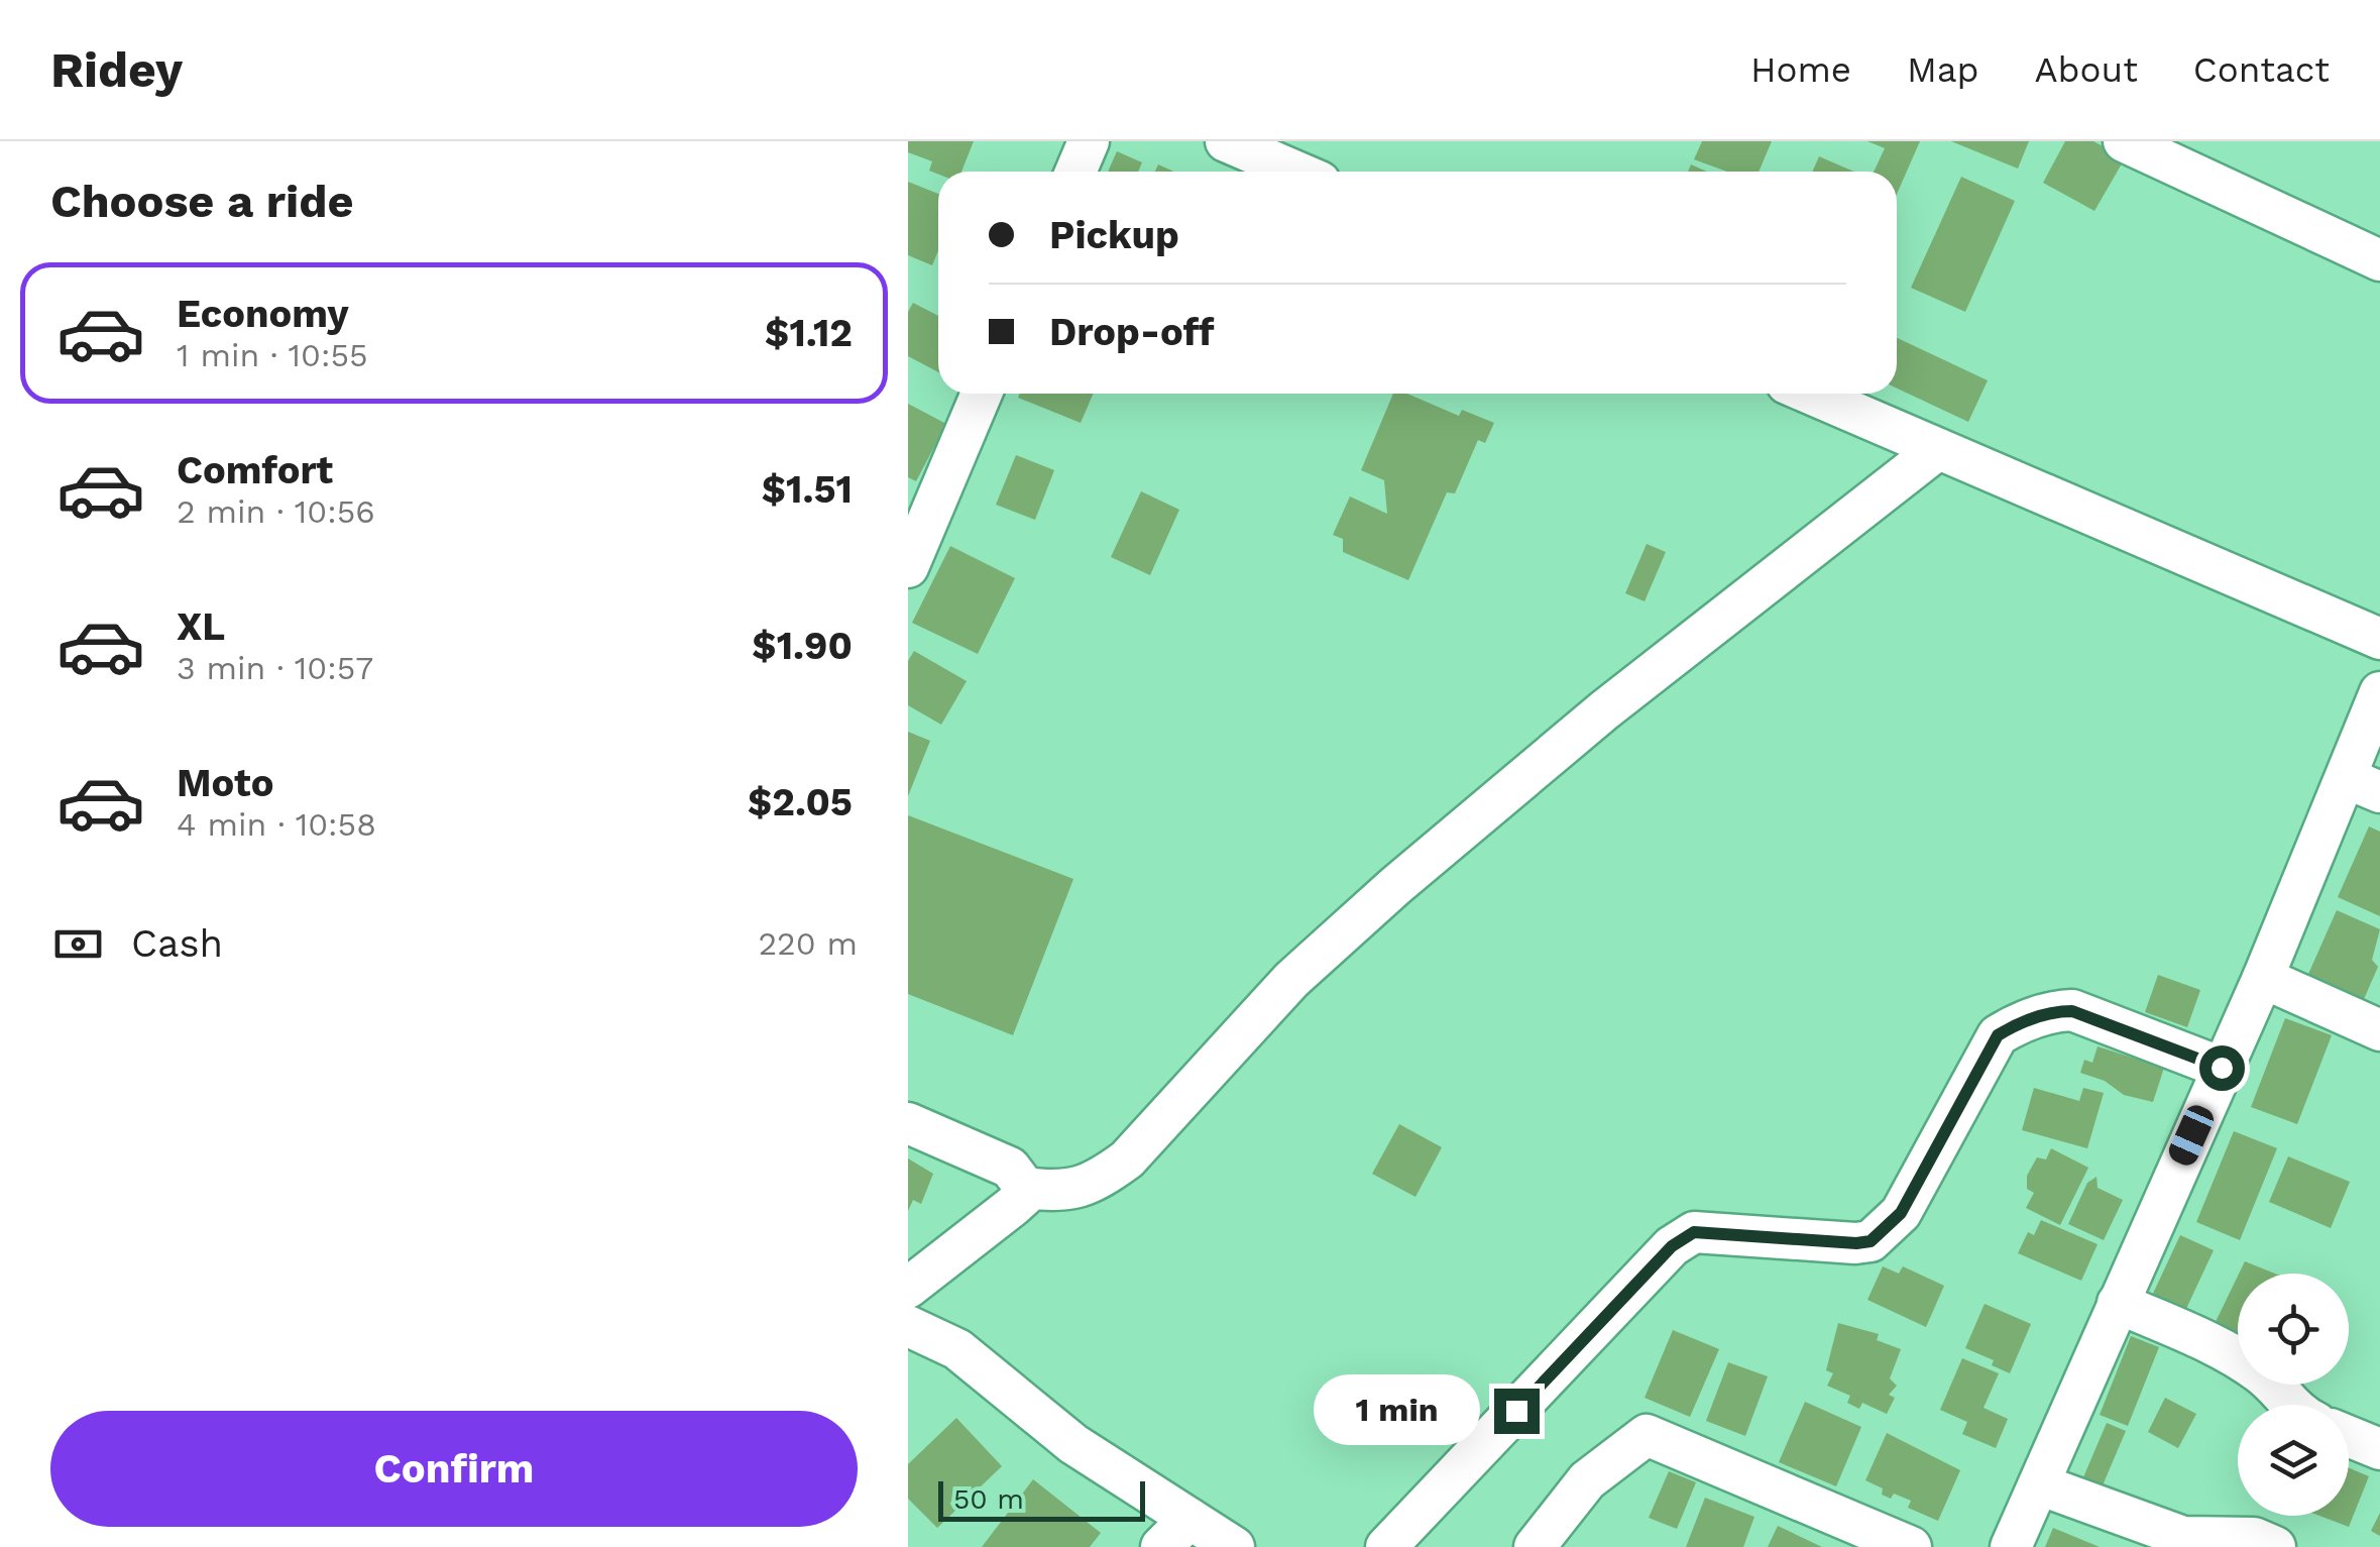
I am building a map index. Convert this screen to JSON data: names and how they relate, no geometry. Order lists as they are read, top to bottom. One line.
{"scale_bar":"50 m","page":{"header":"Ridey","nav":["Home","Map","About","Contact"],"heading":"Choose a ride","banner":["Pickup","Drop-off"],"list":[{"name":"Economy","note":"1 min · 10:55","value":"$1.12"},{"name":"Comfort","note":"2 min · 10:56","value":"$1.51"},{"name":"XL","note":"3 min · 10:57","value":"$1.90"},{"name":"Moto","note":"4 min · 10:58","value":"$2.05"}],"pay":["Cash","220 m"],"bubble":"1 min","buttons":"Confirm","scale":"50 m"}}
